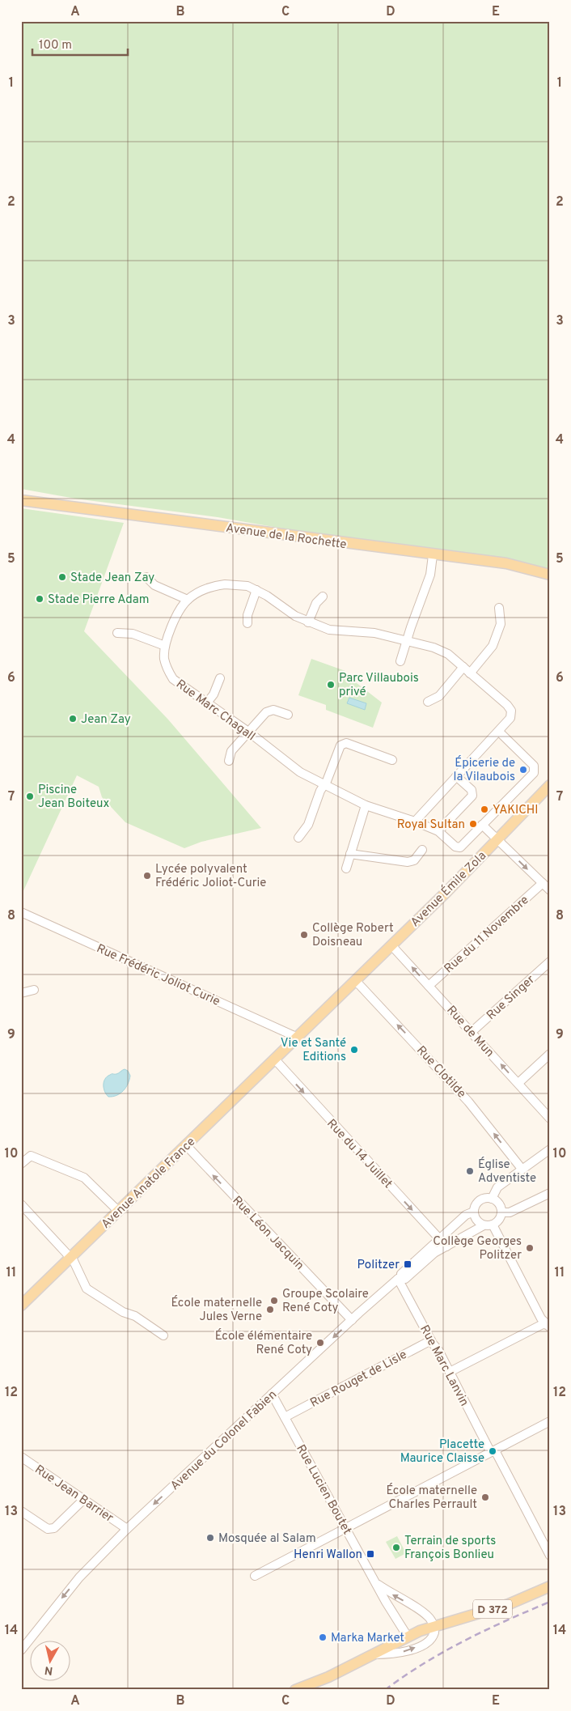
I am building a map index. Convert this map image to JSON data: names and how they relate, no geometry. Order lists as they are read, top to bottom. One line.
{"streets":{"main road":["Avenue de la Rochette","Avenue Émile Zola","Avenue Anatole France","D 372"],"street":["Rue Marc Chagall","Rue du 11 Novembre","Rue Frédéric Joliot Curie","Rue Singer","Rue de Mun","Rue Clotilde","Rue du 14 Juillet","Rue Léon Jacquin","Rue Marc Lanvin","Rue Rouget de Lisle","Avenue du Colonel Fabien","Rue Lucien Boutet","Rue Jean Barrier"]},"crossings":[["Avenue Émile Zola","Rue Frédéric Joliot Curie"],["Avenue Émile Zola","Rue de Mun"],["Avenue Émile Zola","Rue Clotilde"],["Avenue Émile Zola","Rue du 14 Juillet"],["Avenue Émile Zola","Avenue Anatole France"],["Rue du 11 Novembre","Rue de Mun"],["Rue Singer","Rue de Mun"],["Rue du 14 Juillet","Avenue Anatole France"],["Rue du 14 Juillet","Avenue du Colonel Fabien"],["Avenue Anatole France","Rue Léon Jacquin"],["Rue Léon Jacquin","Avenue du Colonel Fabien"],["Rue Marc Lanvin","Rue Rouget de Lisle"],["Rue Marc Lanvin","Avenue du Colonel Fabien"],["Rue Rouget de Lisle","Rue Lucien Boutet"],["Avenue du Colonel Fabien","Rue Lucien Boutet"],["Avenue du Colonel Fabien","Rue Jean Barrier"],["Rue Lucien Boutet","D 372"]],"one_way":["Rue de Mun","Rue Clotilde","Rue du 14 Juillet","Rue Léon Jacquin","Avenue du Colonel Fabien"],"places":{"other":["Stade Jean Zay","Stade Pierre Adam","Parc Villaubois privé","Jean Zay","Épicerie de la Vilaubois","Piscine Jean Boiteux","YAKICHI","Royal Sultan","Lycée polyvalent Frédéric Joliot-Curie","Collège Robert Doisneau","Vie et Santé Editions","Église Adventiste","Collège Georges Politzer","Groupe Scolaire René Coty","École maternelle Jules Verne","École élémentaire René Coty","Placette Maurice Claisse","École maternelle Charles Perrault","Mosquée al Salam","Terrain de sports François Bonlieu","Marka Market"],"transit":["Politzer","Henri Wallon"]},"scale_bar":"100 m","north":"bottom","grid":{"columns":["A","B","C","D","E"],"rows":["1","2","3","4","5","6","7","8","9","10","11","12","13","14"]}}
